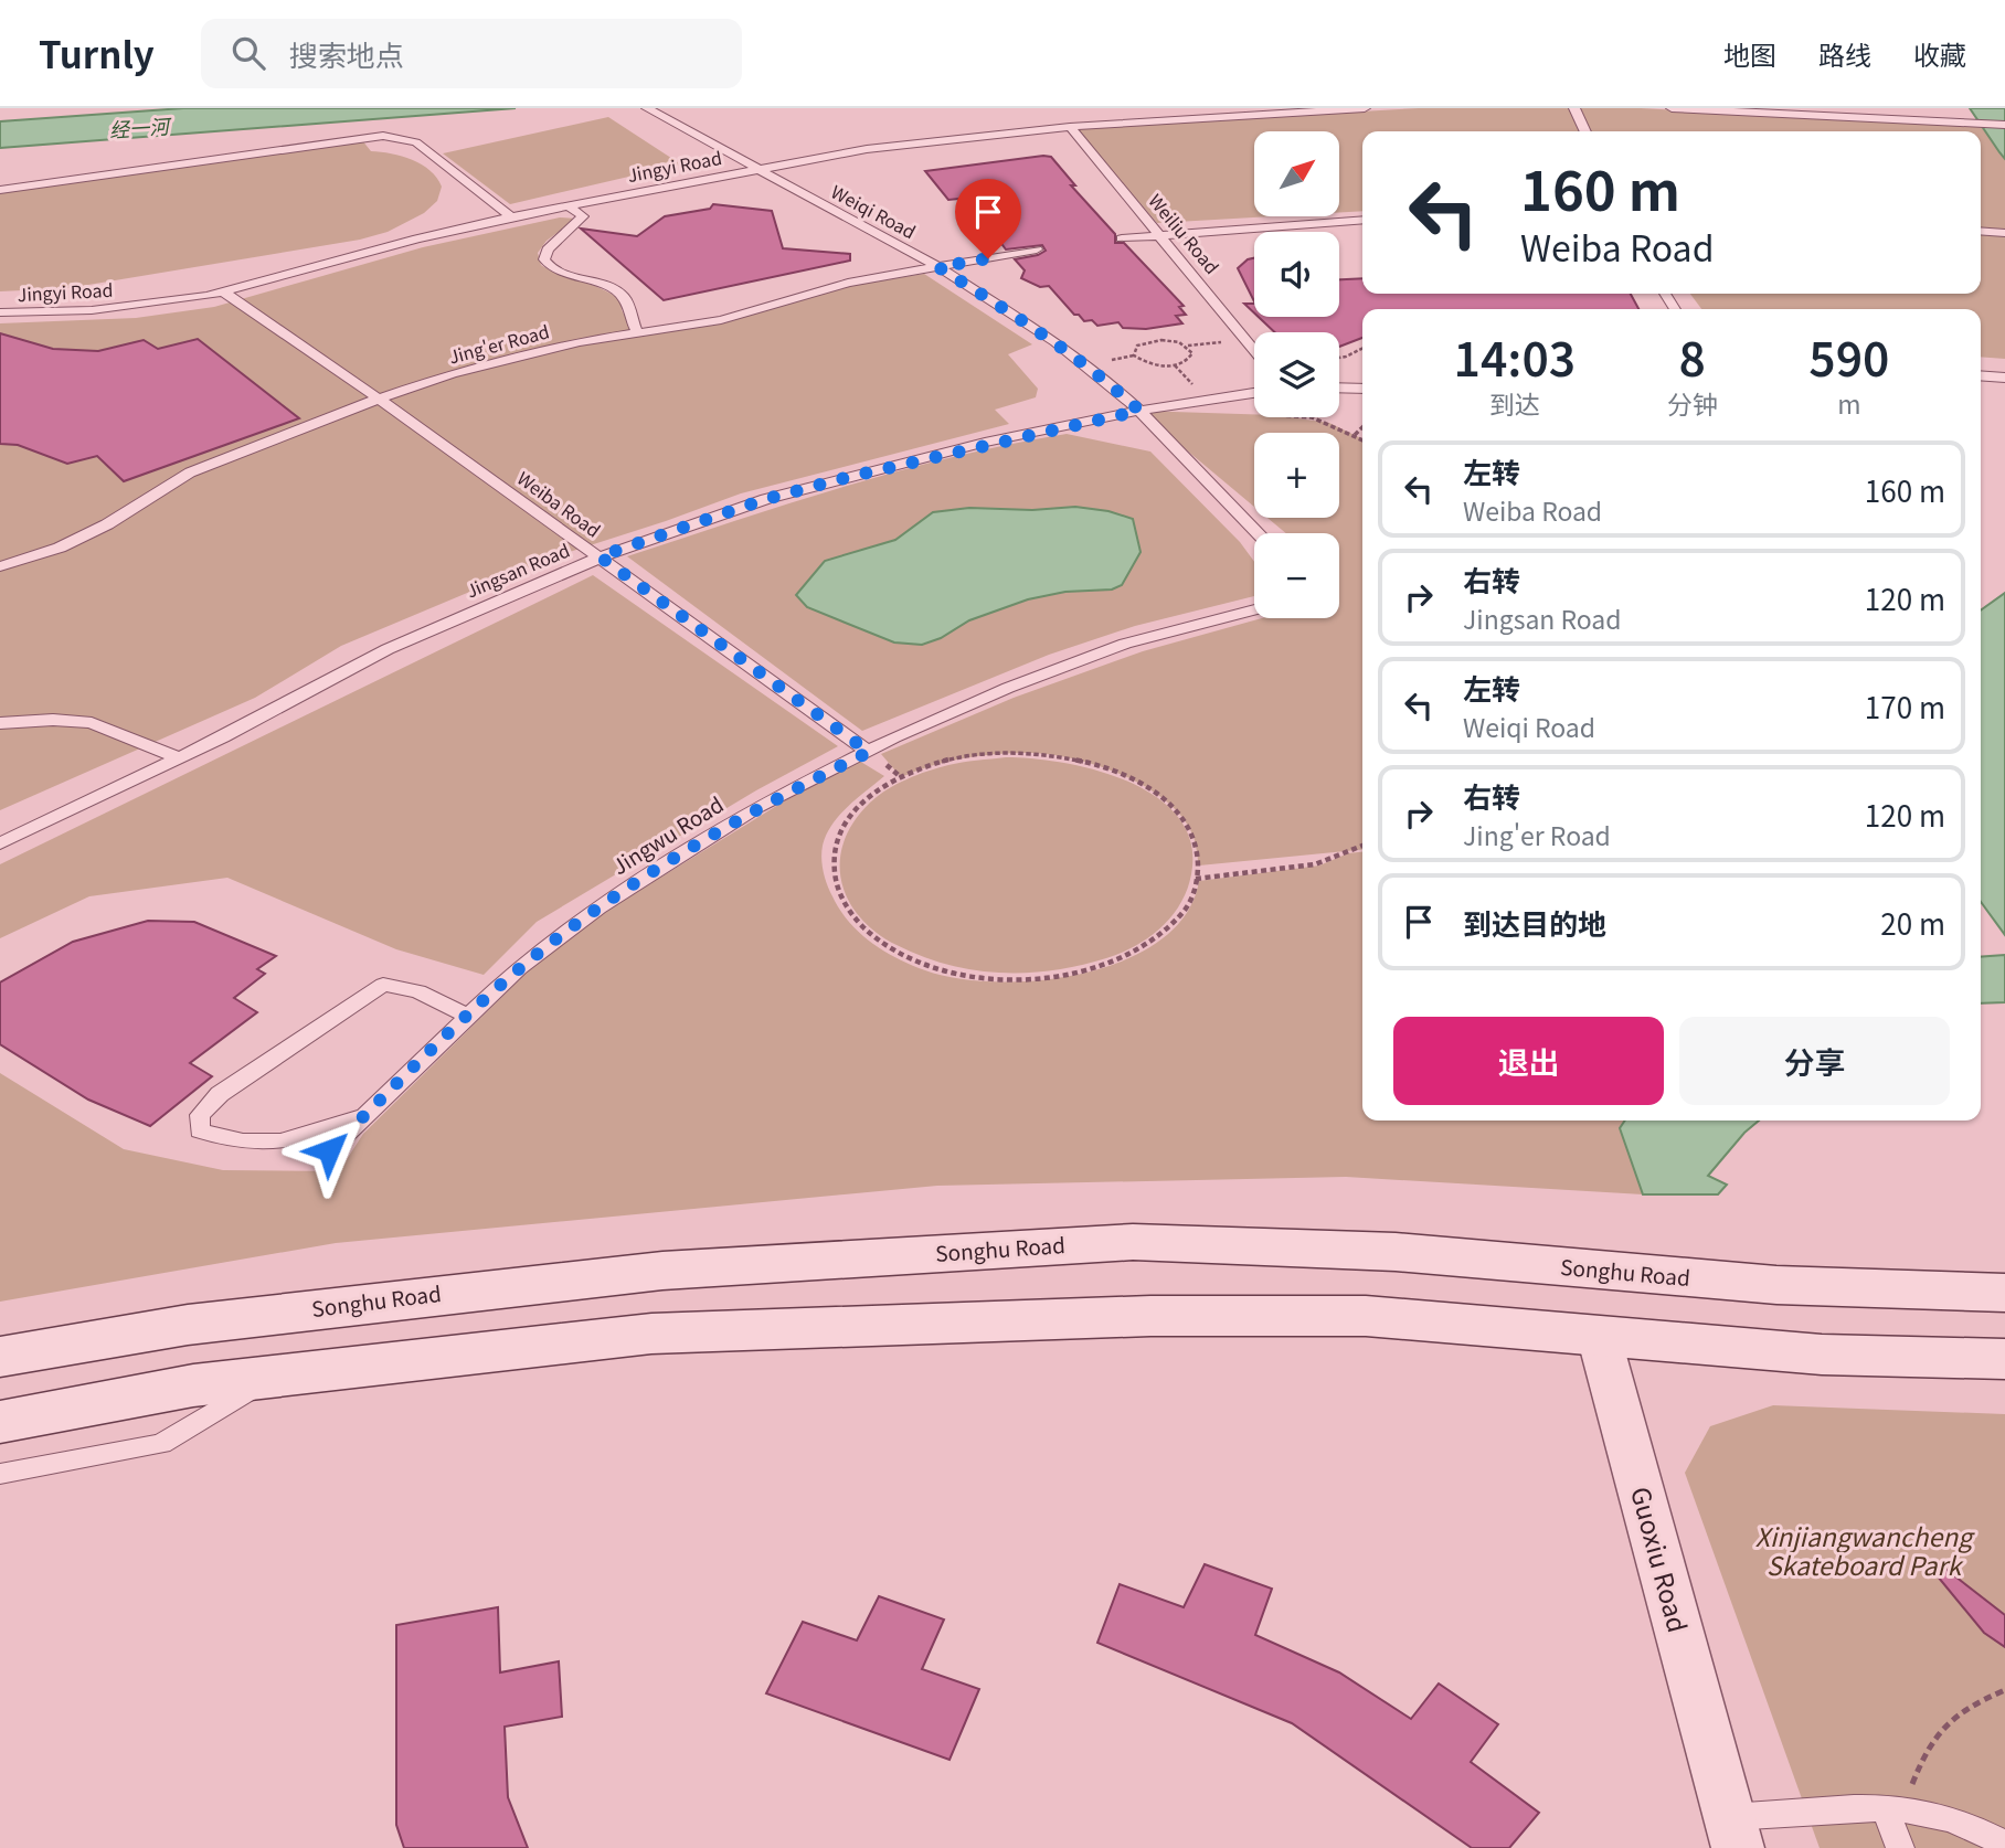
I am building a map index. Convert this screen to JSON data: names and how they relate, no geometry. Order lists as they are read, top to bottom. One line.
{"streets":{"main road":["Songhu Road","Guoxiu Road"],"lane":["Jingyi Road","Weiqi Road","Weiliu Road","Jing'er Road","Weiba Road","Jingsan Road","Jingwu Road"]},"crossings":[["Jingyi Road","Weiqi Road"],["Jingyi Road","Weiliu Road"],["Jingyi Road","Weiba Road"],["Weiqi Road","Jing'er Road"],["Weiqi Road","Jingsan Road"],["Jing'er Road","Weiba Road"],["Weiba Road","Jingsan Road"],["Weiba Road","Jingwu Road"],["Songhu Road","Guoxiu Road"]],"water":["经一河"],"parks":["Xinjiangwancheng Skateboard Park"],"north":"top right","page":{"header":"Turnly","search":"搜索地点","nav":["地图","路线","收藏"],"map_buttons":["+","−"],"turn":["160 m","Weiba Road"],"eta":["14:03","到达","8","分钟","590","m"],"list":[{"name":"左转","note":"Weiba Road","value":"160 m"},{"name":"右转","note":"Jingsan Road","value":"120 m"},{"name":"左转","note":"Weiqi Road","value":"170 m"},{"name":"右转","note":"Jing'er Road","value":"120 m"},{"name":"到达目的地","value":"20 m"}],"buttons":["退出","分享"]}}
